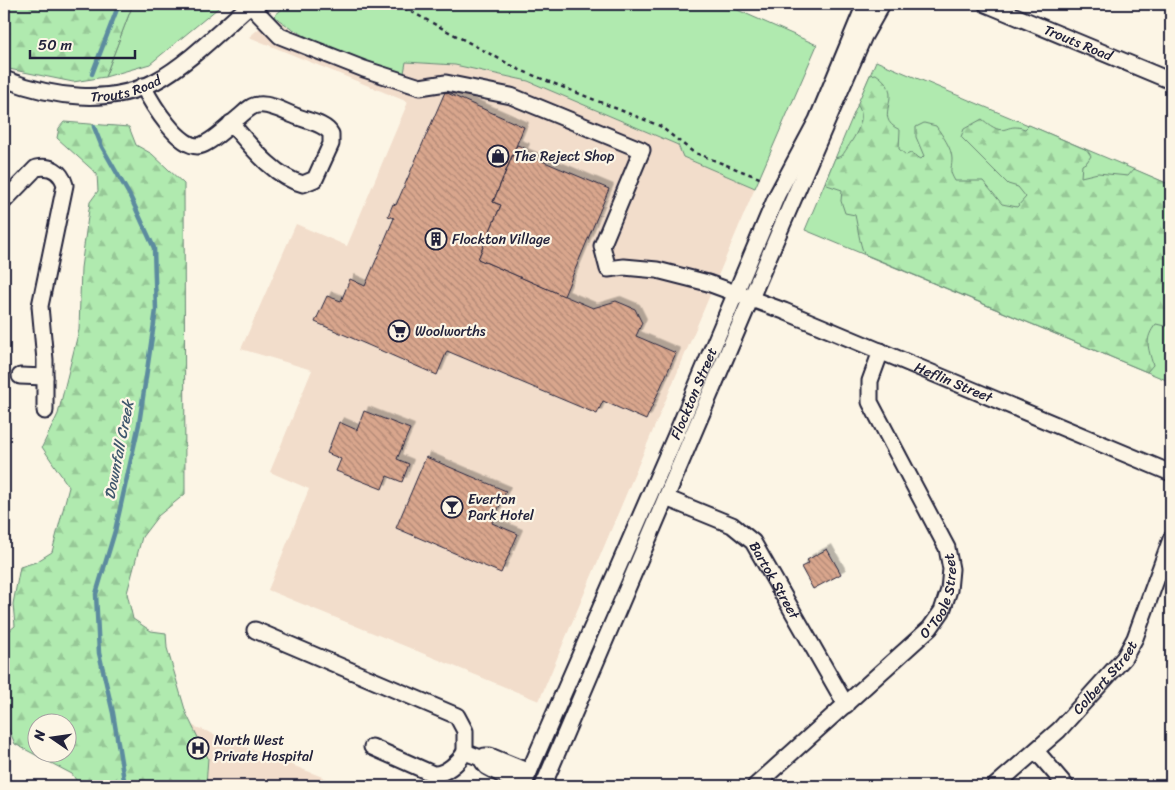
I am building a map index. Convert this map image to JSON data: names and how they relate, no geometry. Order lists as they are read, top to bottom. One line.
{"streets":{"street":["Trouts Road","Heflin Street","Flockton Street","Bartok Street","O'Toole Street","Colbert Street"]},"crossings":[["Trouts Road","Heflin Street"],["Heflin Street","Flockton Street"],["Heflin Street","O'Toole Street"],["Flockton Street","Bartok Street"],["Bartok Street","O'Toole Street"]],"water":["Downfall Creek"],"places":{"shop":["The Reject Shop"],"building":["Flockton Village"],"supermarket":["Woolworths"],"bar":["Everton Park Hotel"],"hospital":["North West Private Hospital"]},"scale_bar":"50 m","north":"left"}
